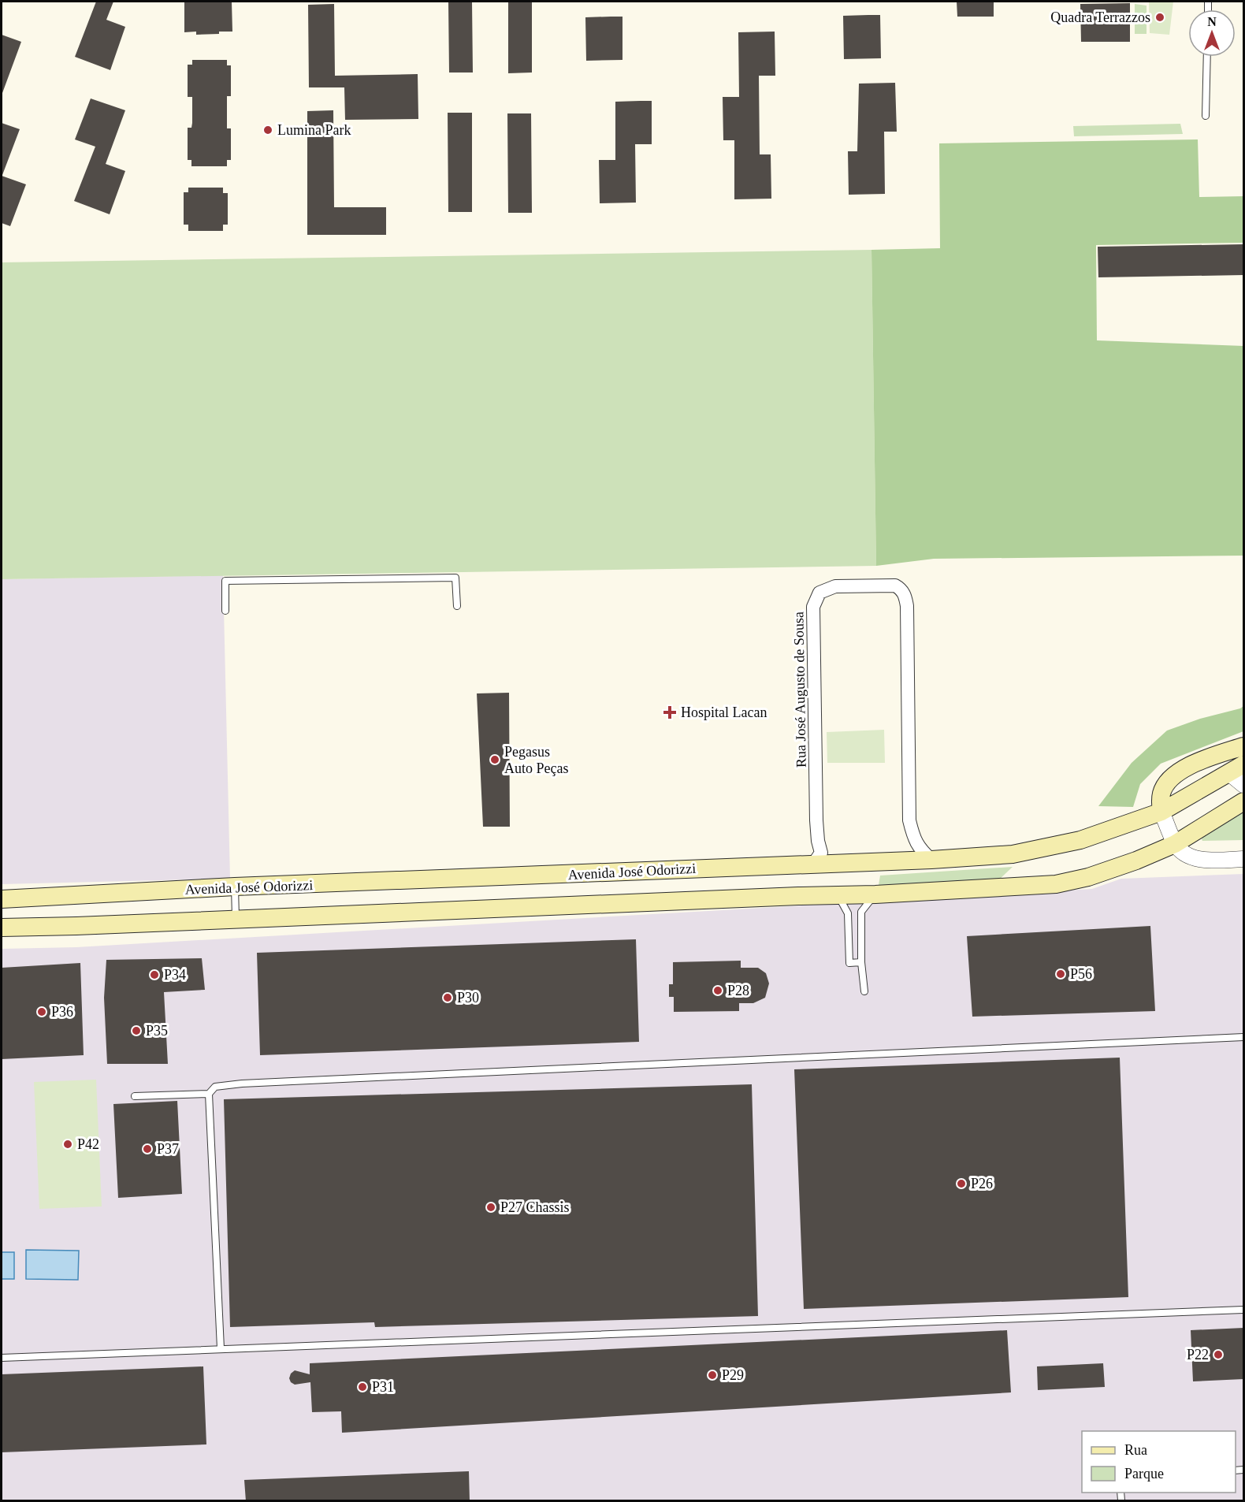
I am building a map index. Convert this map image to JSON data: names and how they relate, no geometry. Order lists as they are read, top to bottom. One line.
{"streets":{"main road":["Avenida José Odorizzi"],"street":["Rua José Augusto de Sousa"]},"crossings":[["Rua José Augusto de Sousa","Avenida José Odorizzi"]],"places":{"other":["Quadra Terrazzos","Lumina Park","Pegasus Auto Peças","P56","P34","P28","P30","P36","P35","P42","P37","P26","P27 Chassis","P22","P29","P31"],"health":["Hospital Lacan"]},"legend":["Rua","Parque"],"north":"top"}
